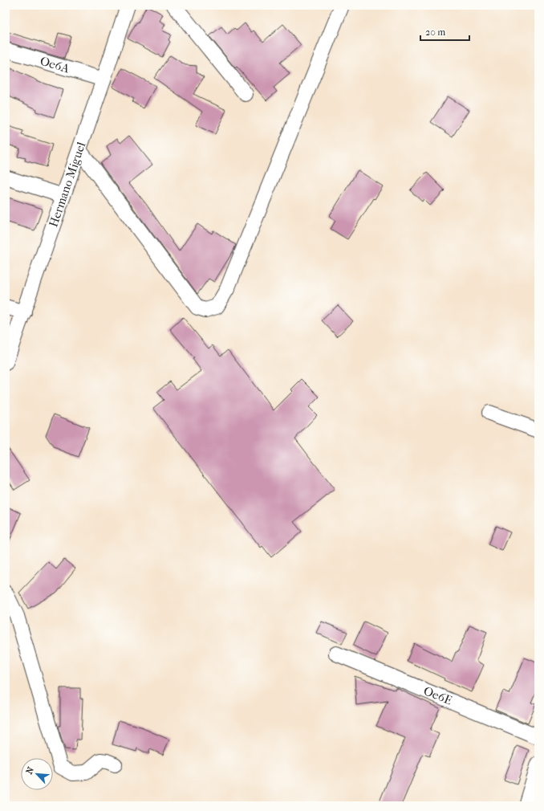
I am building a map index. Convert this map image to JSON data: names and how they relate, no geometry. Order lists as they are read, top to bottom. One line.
{"streets":{"street":["Oe6A","Hermano Miguel","Oe6E"]},"crossings":[["Oe6A","Hermano Miguel"]],"scale_bar":"20 m","north":"top left"}
